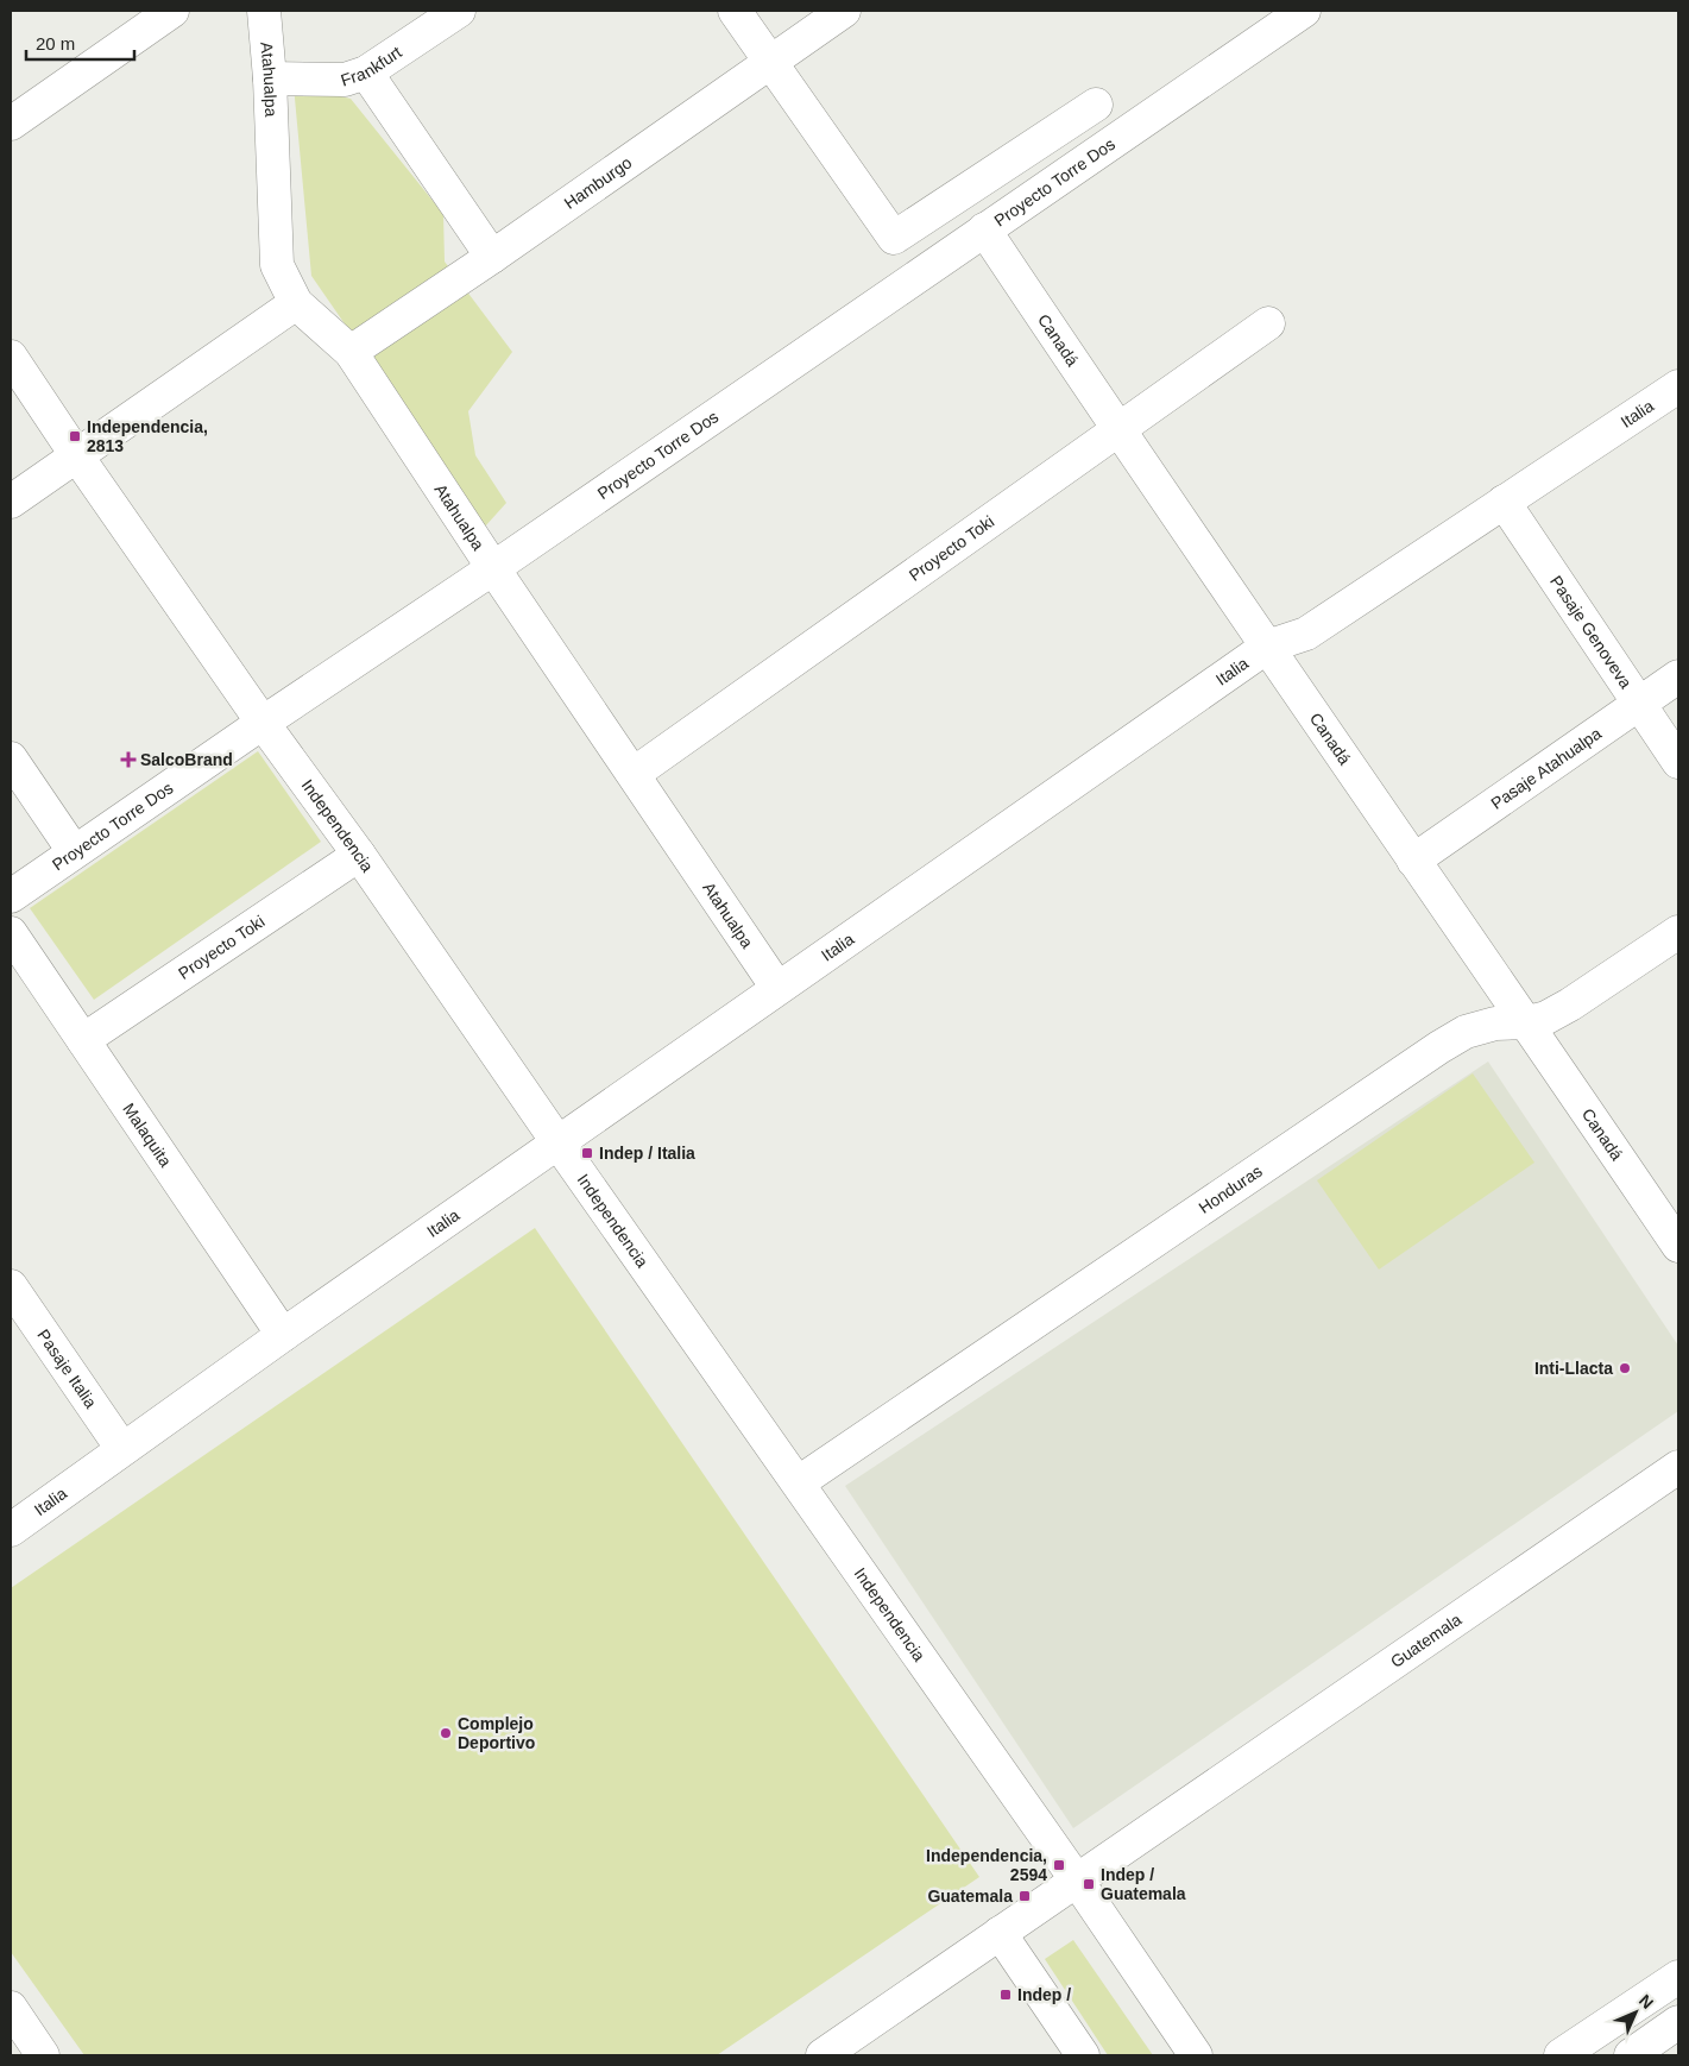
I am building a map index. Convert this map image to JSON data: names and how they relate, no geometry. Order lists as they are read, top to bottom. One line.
{"streets":{"street":["Frankfurt","Atahualpa","Hamburgo","Proyecto Torre Dos","Canadá","Italia","Proyecto Toki","Pasaje Genoveva","Pasaje Atahualpa","Independencia","Malaquita","Honduras","Pasaje Italia","Guatemala"]},"crossings":[["Frankfurt","Atahualpa"],["Atahualpa","Hamburgo"],["Atahualpa","Proyecto Torre Dos"],["Atahualpa","Italia"],["Atahualpa","Proyecto Toki"],["Proyecto Torre Dos","Canadá"],["Proyecto Torre Dos","Independencia"],["Canadá","Italia"],["Canadá","Proyecto Toki"],["Canadá","Pasaje Atahualpa"],["Canadá","Honduras"],["Italia","Pasaje Genoveva"],["Italia","Independencia"],["Italia","Malaquita"],["Italia","Pasaje Italia"],["Proyecto Toki","Independencia"],["Proyecto Toki","Malaquita"],["Pasaje Genoveva","Pasaje Atahualpa"],["Independencia","Honduras"],["Independencia","Guatemala"]],"places":{"transit":["Independencia, 2813","Indep / Italia","Independencia, 2594","Indep / Guatemala","Guatemala","Indep /"],"health":["SalcoBrand"],"other":["Inti-Llacta","Complejo Deportivo"]},"scale_bar":"20 m","north":"top right"}
